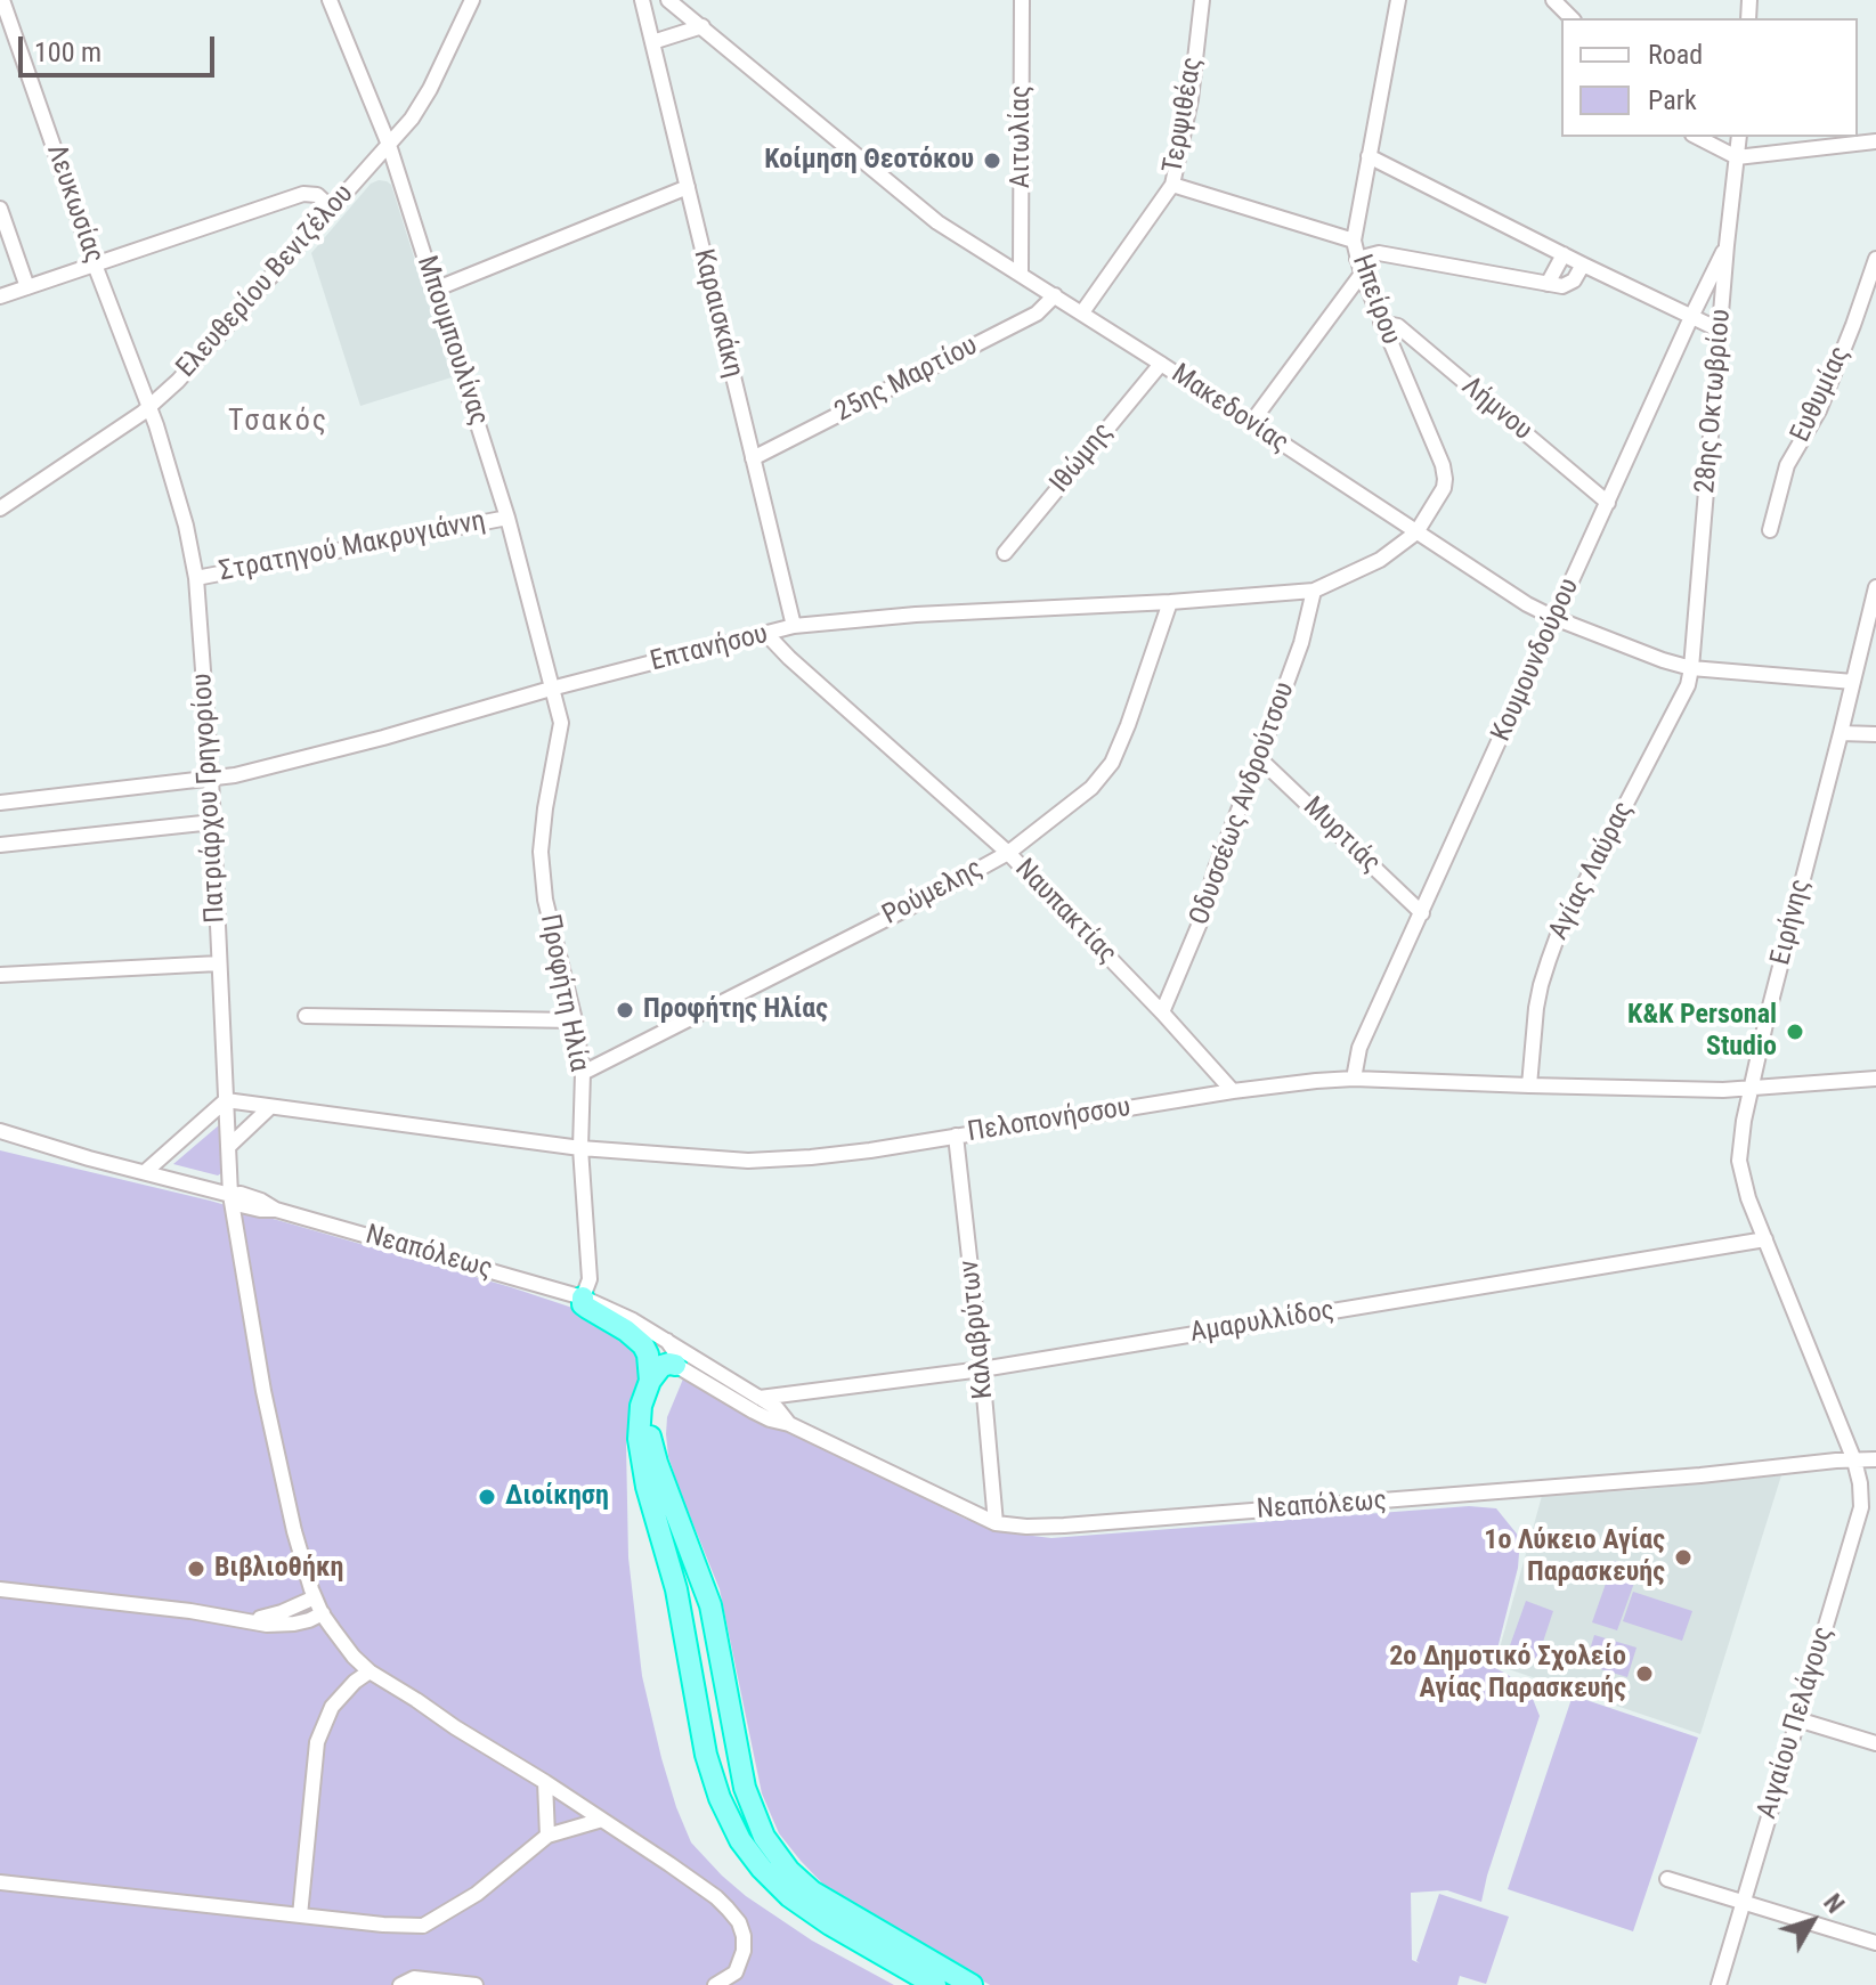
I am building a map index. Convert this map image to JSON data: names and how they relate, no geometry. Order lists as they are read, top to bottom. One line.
{"streets":{"street":["Τερψιθέας","Αιτωλίας","Λευκωσίας","Ελευθερίου Βενιζέλου","Ηπείρου","Καραισκάκη","Μπουμπουλίνας","25ης Μαρτίου","Ευθυμίας","28ης Οκτωβρίου","Μακεδονίας","Λήμνου","Ιθώμης","Στρατηγού Μακρυγιάννη","Επτανήσου","Κουμουνδούρου","Πατριάρχου Γρηγορίου","Οδυσσέως Ανδρούτσου","Μυρτιάς","Αγίας Λαύρας","Ρούμελης","Ναυπακτίας","Ειρήνης","Προφήτη Ηλία","Πελοπονήσσου","Νεαπόλεως","Αμαρυλλίδος","Καλαβρύτων","Αιγαίου Πελάγους"]},"crossings":[["Τερψιθέας","Μακεδονίας"],["Αιτωλίας","Μακεδονίας"],["Λευκωσίας","Ελευθερίου Βενιζέλου"],["Λευκωσίας","Πατριάρχου Γρηγορίου"],["Ελευθερίου Βενιζέλου","Μπουμπουλίνας"],["Ελευθερίου Βενιζέλου","Πατριάρχου Γρηγορίου"],["Ηπείρου","Μακεδονίας"],["Ηπείρου","Λήμνου"],["Ηπείρου","Επτανήσου"],["Καραισκάκη","25ης Μαρτίου"],["Καραισκάκη","Επτανήσου"],["Μπουμπουλίνας","Στρατηγού Μακρυγιάννη"],["Μπουμπουλίνας","Επτανήσου"],["Μπουμπουλίνας","Προφήτη Ηλία"],["25ης Μαρτίου","Μακεδονίας"],["28ης Οκτωβρίου","Μακεδονίας"],["28ης Οκτωβρίου","Κουμουνδούρου"],["28ης Οκτωβρίου","Αγίας Λαύρας"],["Μακεδονίας","Ιθώμης"],["Μακεδονίας","Επτανήσου"],["Μακεδονίας","Κουμουνδούρου"],["Μακεδονίας","Αγίας Λαύρας"],["Μακεδονίας","Ειρήνης"],["Λήμνου","Κουμουνδούρου"],["Στρατηγού Μακρυγιάννη","Πατριάρχου Γρηγορίου"],["Επτανήσου","Πατριάρχου Γρηγορίου"],["Επτανήσου","Οδυσσέως Ανδρούτσου"],["Επτανήσου","Ρούμελης"],["Επτανήσου","Ναυπακτίας"],["Επτανήσου","Προφήτη Ηλία"],["Κουμουνδούρου","Μυρτιάς"],["Κουμουνδούρου","Πελοπονήσσου"],["Πατριάρχου Γρηγορίου","Πελοπονήσσου"],["Πατριάρχου Γρηγορίου","Νεαπόλεως"],["Οδυσσέως Ανδρούτσου","Μυρτιάς"],["Οδυσσέως Ανδρούτσου","Ναυπακτίας"],["Αγίας Λαύρας","Πελοπονήσσου"],["Ρούμελης","Ναυπακτίας"],["Ρούμελης","Προφήτη Ηλία"],["Ναυπακτίας","Πελοπονήσσου"],["Ειρήνης","Πελοπονήσσου"],["Ειρήνης","Νεαπόλεως"],["Ειρήνης","Αμαρυλλίδος"],["Ειρήνης","Αιγαίου Πελάγους"],["Προφήτη Ηλία","Πελοπονήσσου"],["Προφήτη Ηλία","Νεαπόλεως"],["Πελοπονήσσου","Καλαβρύτων"],["Νεαπόλεως","Αμαρυλλίδος"],["Νεαπόλεως","Καλαβρύτων"],["Νεαπόλεως","Αιγαίου Πελάγους"],["Αμαρυλλίδος","Καλαβρύτων"]],"districts":["Τσακός"],"places":["Κοίμηση Θεοτόκου","Προφήτης Ηλίας","K&K Personal Studio","Διοίκηση","1ο Λύκειο Αγίας Παρασκευής","Βιβλιοθήκη","2ο Δημοτικό Σχολείο Αγίας Παρασκευής"],"legend":["Road","Park"],"scale_bar":"100 m","north":"top right"}
